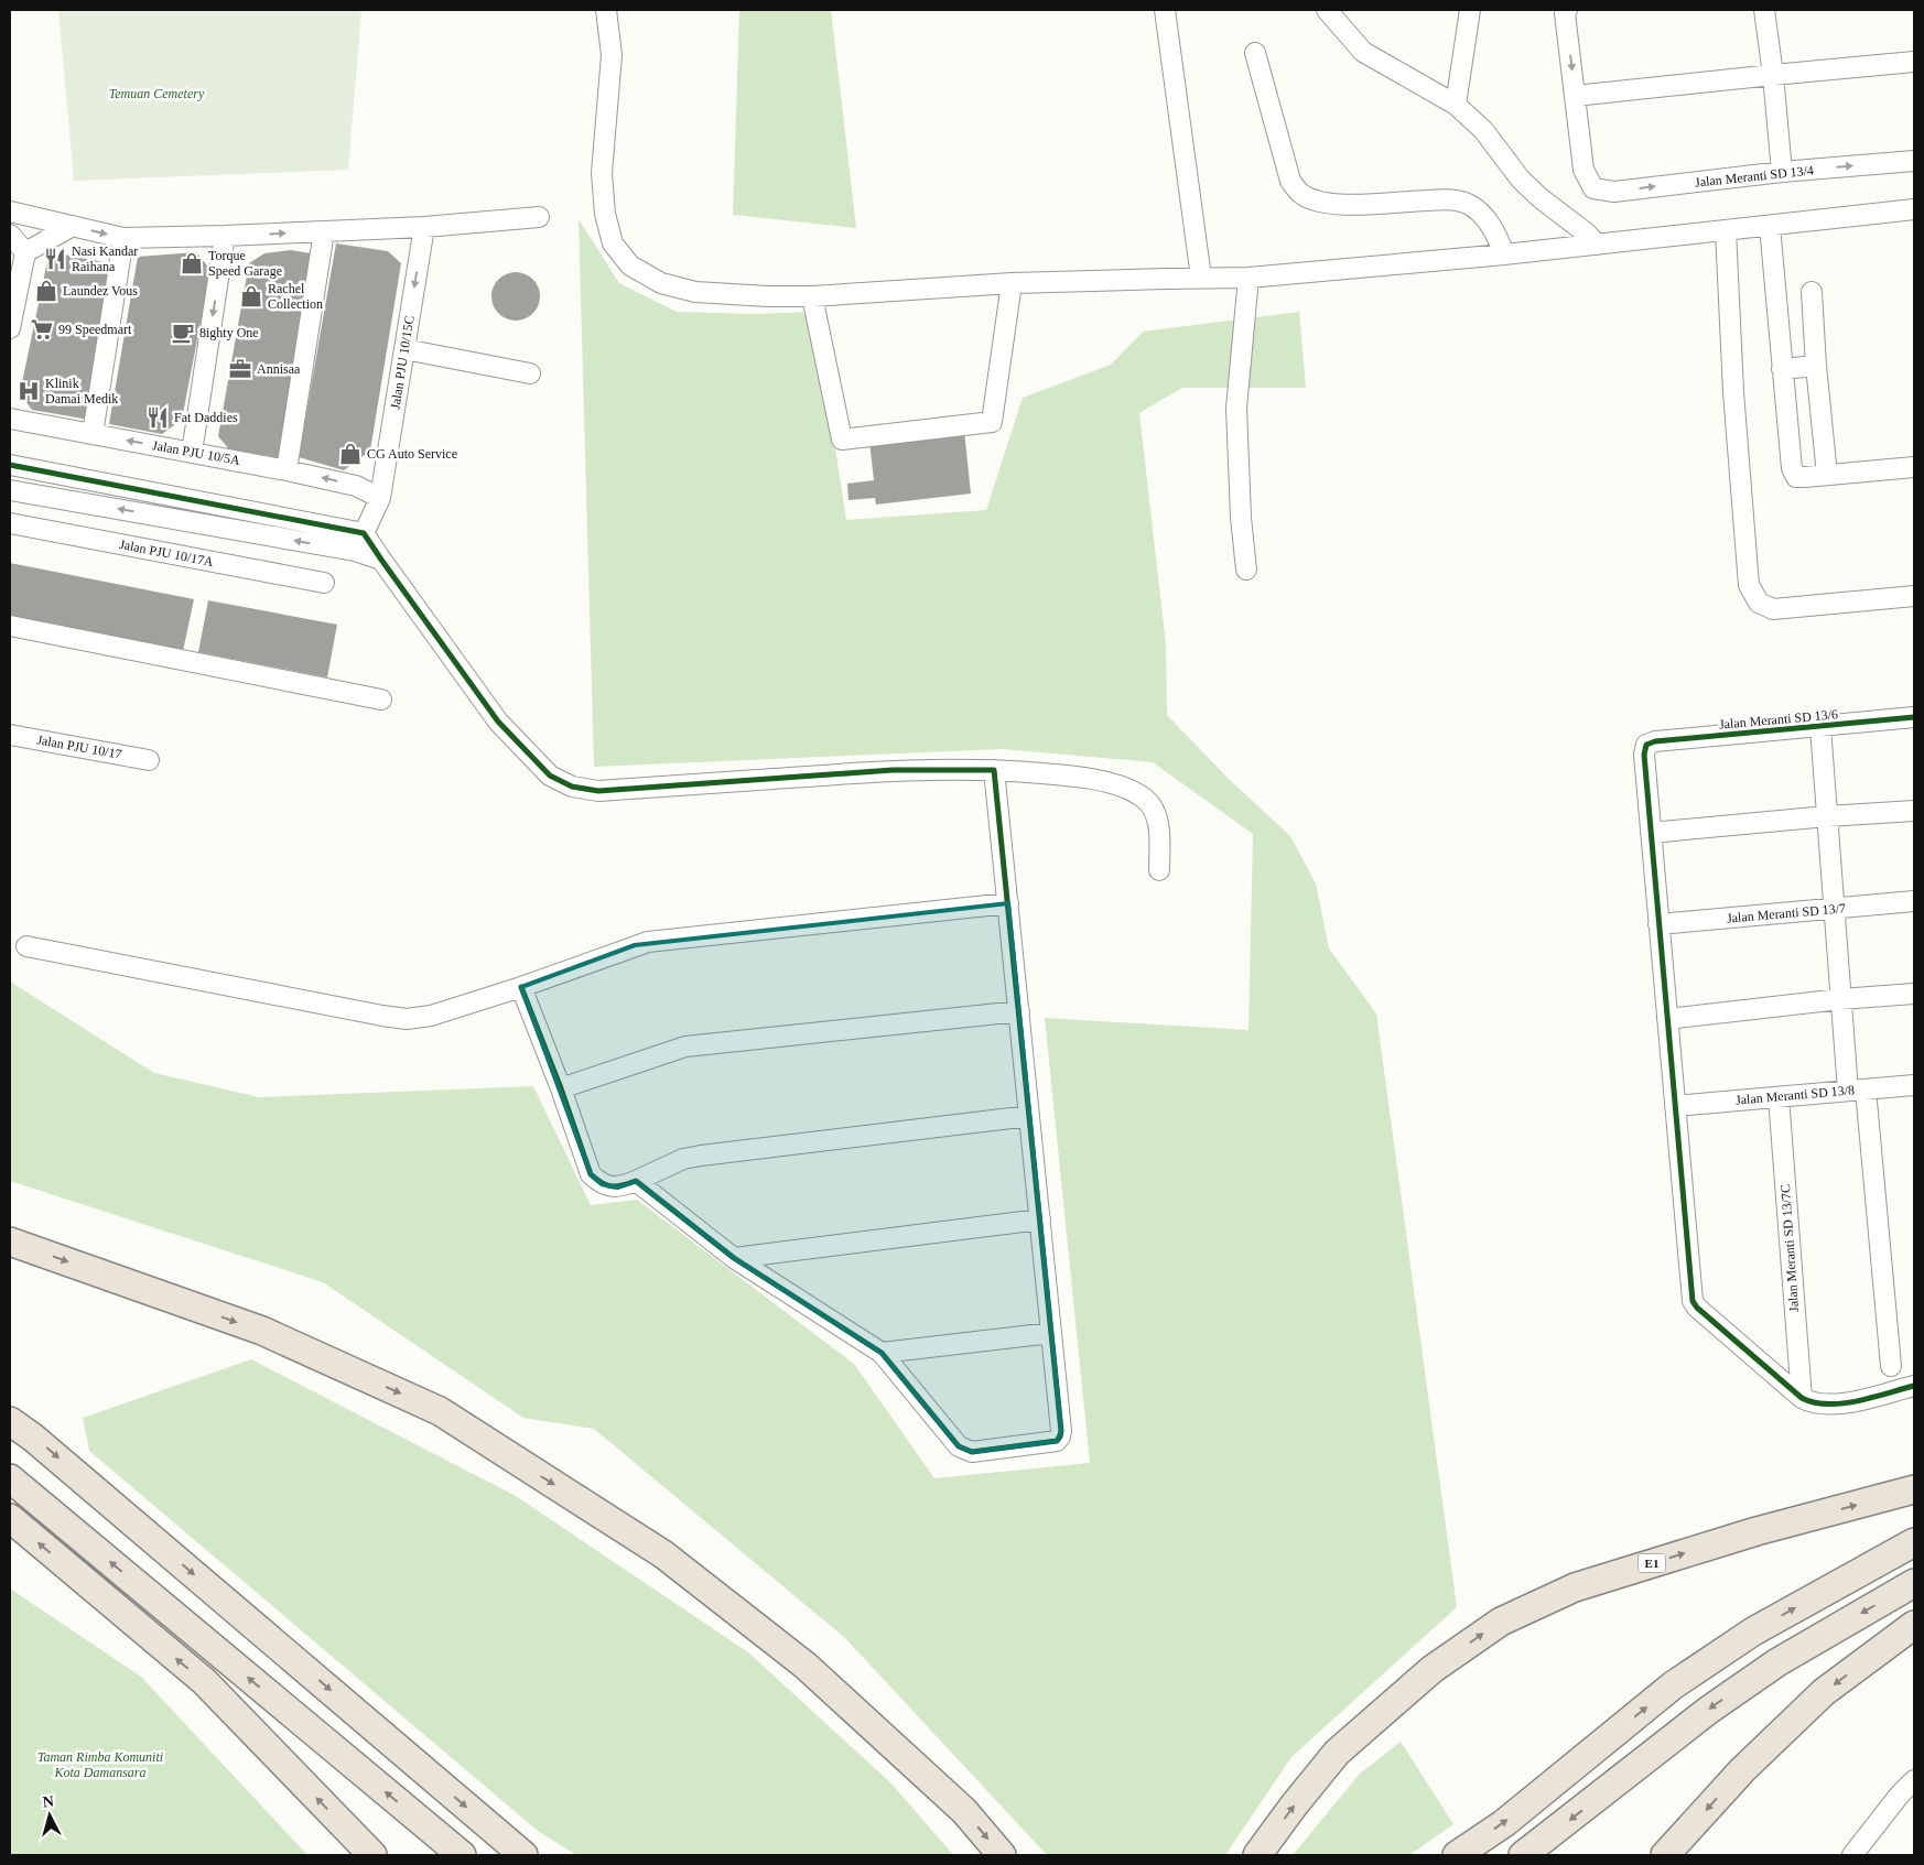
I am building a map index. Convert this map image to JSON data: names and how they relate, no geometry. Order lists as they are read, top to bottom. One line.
{"streets":{"highway":["E1"],"street":["Jalan Meranti SD 13/4","Jalan PJU 10/15C","Jalan PJU 10/5A","Jalan PJU 10/17A","Jalan Meranti SD 13/6","Jalan PJU 10/17","Jalan Meranti SD 13/7","Jalan Meranti SD 13/8","Jalan Meranti SD 13/7C"]},"crossings":[["Jalan PJU 10/15C","Jalan PJU 10/5A"],["Jalan Meranti SD 13/8","Jalan Meranti SD 13/7C"]],"parks":["Temuan Cemetery","Taman Rimba Komuniti Kota Damansara"],"places":{"restaurant":["Nasi Kandar Raihana","Fat Daddies"],"shop":["Torque Speed Garage","Laundez Vous","Rachel Collection","CG Auto Service"],"supermarket":["99 Speedmart"],"cafe":["8ighty One"],"office":["Annisaa"],"hospital":["Klinik Damai Medik"]},"north":"top"}
